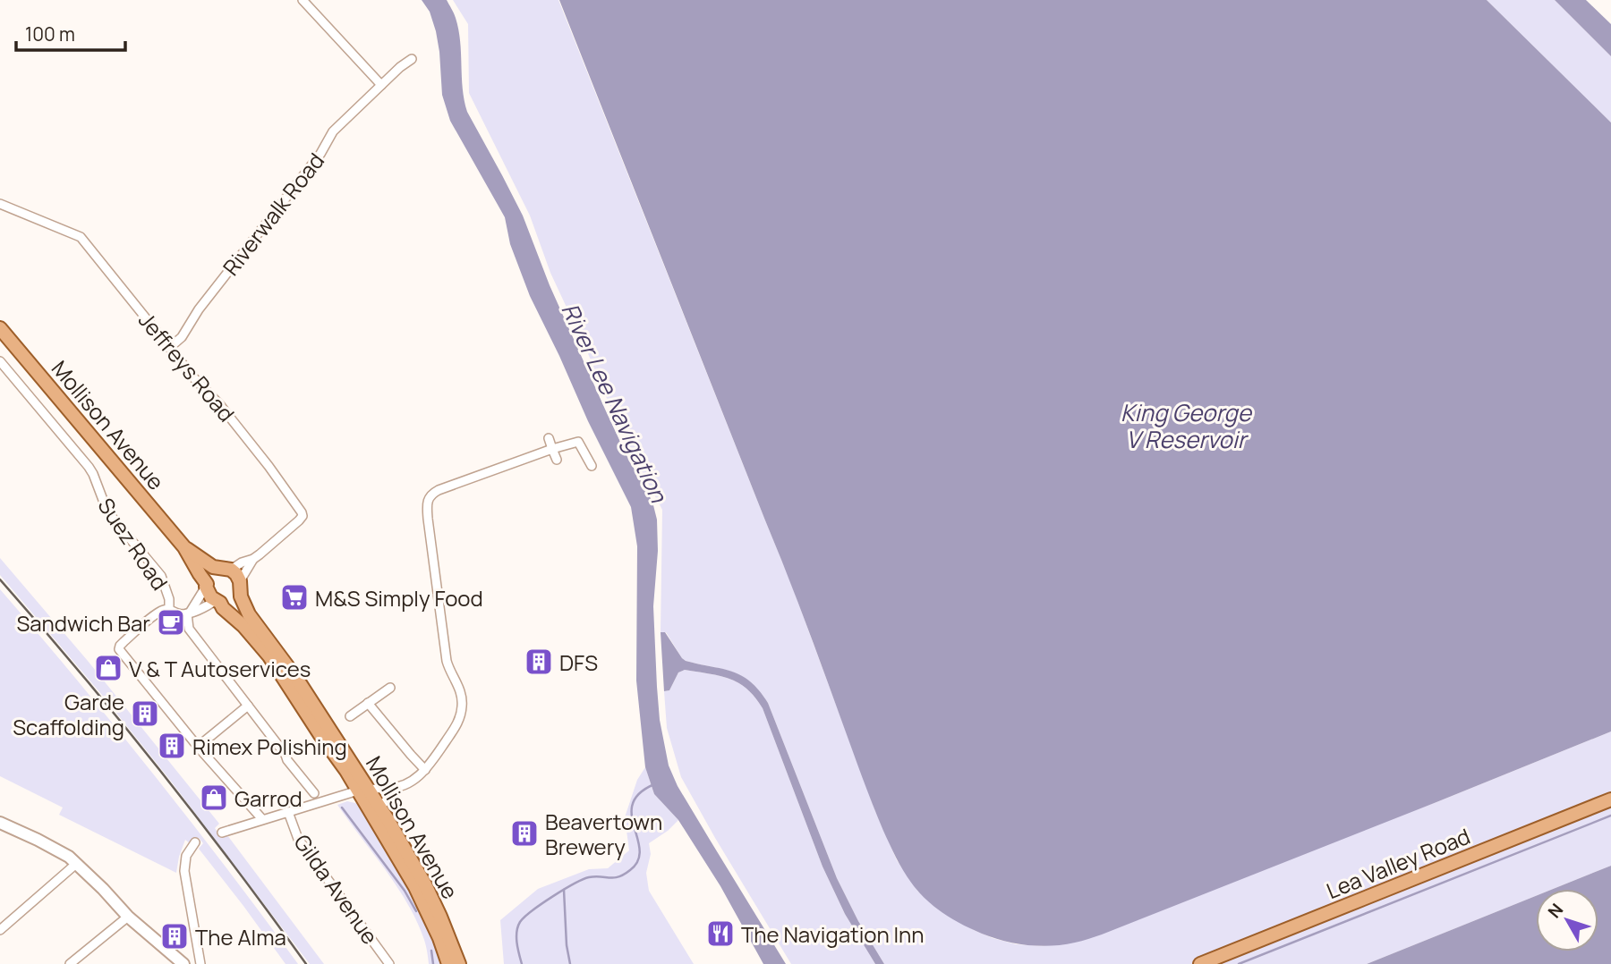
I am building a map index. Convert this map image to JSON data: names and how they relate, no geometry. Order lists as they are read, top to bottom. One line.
{"streets":{"main road":["Mollison Avenue","Lea Valley Road"],"street":["Riverwalk Road","Jeffreys Road","Suez Road","Gilda Avenue"]},"crossings":[["Riverwalk Road","Jeffreys Road"],["Jeffreys Road","Mollison Avenue"]],"water":["River Lee Navigation","King George V Reservoir"],"places":{"supermarket":["M&S Simply Food"],"cafe":["Sandwich Bar"],"building":["DFS","Garde Scaffolding","Rimex Polishing","Beavertown Brewery","The Alma"],"shop":["V & T Autoservices","Garrod"],"restaurant":["The Navigation Inn"]},"scale_bar":"100 m","north":"top left"}
